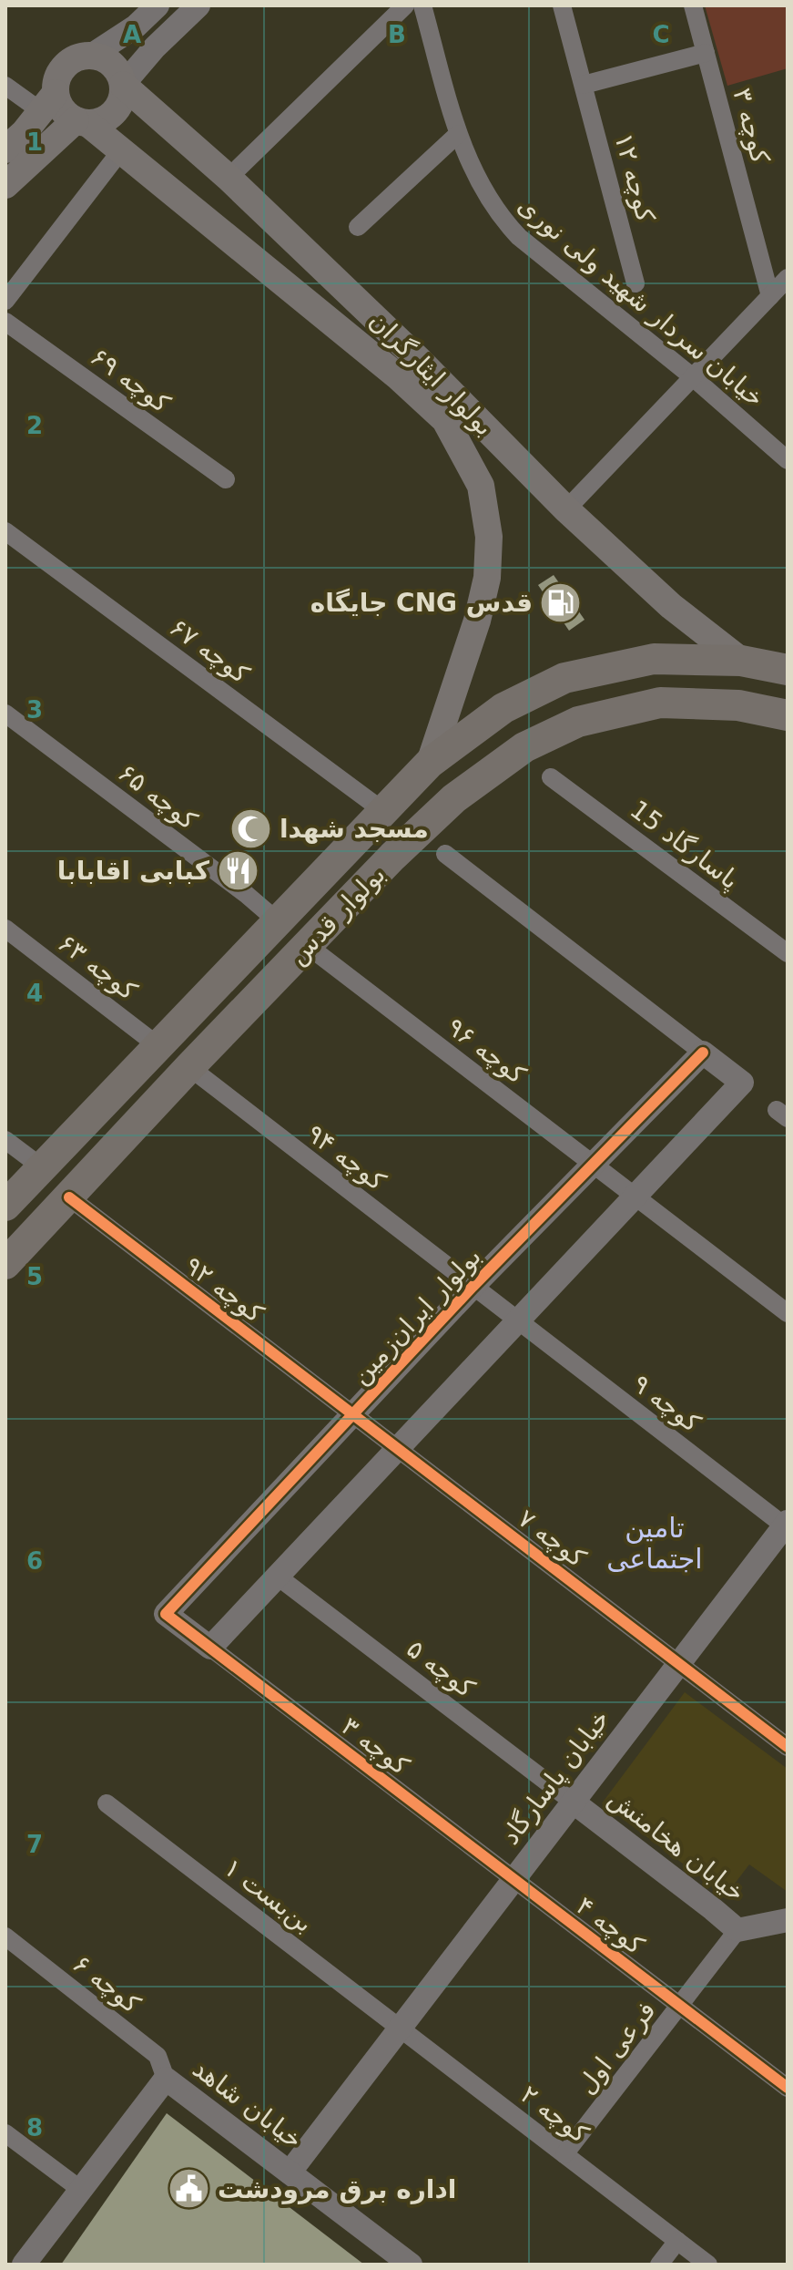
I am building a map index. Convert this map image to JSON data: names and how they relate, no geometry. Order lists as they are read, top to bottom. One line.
{"streets":{"main road":["بولوار ایثارگران","بولوار قدس"],"street":["کوچه ۳","کوچه ۱۲","خیابان سردار شهید ولی نوری","کوچه ۶۹","کوچه ۶۷","کوچه ۶۵","پاسارگاد 15","کوچه ۶۳","کوچه ۹۶","کوچه ۹۴","کوچه ۹۲","بولوار ایران‌زمین","کوچه ۹","کوچه ۷","کوچه ۵","خیابان پاسارگاد","خیابان هخامنش","بن‌بست ۱","کوچه ۴","کوچه ۶","فرعی اول","خیابان شاهد","کوچه ۲"]},"crossings":[["کوچه ۳","بولوار ایران‌زمین"],["کوچه ۳","خیابان پاسارگاد"],["کوچه ۳","کوچه ۴"],["بولوار ایثارگران","بولوار قدس"],["کوچه ۶۷","بولوار قدس"],["کوچه ۶۵","بولوار قدس"],["بولوار قدس","کوچه ۶۳"],["بولوار قدس","کوچه ۹۶"],["بولوار قدس","کوچه ۹۴"],["بولوار قدس","کوچه ۹۲"],["کوچه ۹۶","بولوار ایران‌زمین"],["کوچه ۹۴","بولوار ایران‌زمین"],["کوچه ۹۴","کوچه ۹"],["کوچه ۹۲","بولوار ایران‌زمین"],["کوچه ۹۲","کوچه ۷"],["کوچه ۹","خیابان پاسارگاد"],["کوچه ۷","خیابان پاسارگاد"],["کوچه ۵","خیابان پاسارگاد"],["کوچه ۵","خیابان هخامنش"],["خیابان پاسارگاد","خیابان هخامنش"],["خیابان پاسارگاد","بن‌بست ۱"],["خیابان پاسارگاد","کوچه ۴"],["خیابان پاسارگاد","خیابان شاهد"],["خیابان پاسارگاد","کوچه ۲"],["خیابان هخامنش","فرعی اول"],["بن‌بست ۱","کوچه ۲"],["کوچه ۴","فرعی اول"],["کوچه ۶","خیابان شاهد"],["فرعی اول","کوچه ۲"]],"districts":["تامین اجتماعی"],"places":{"fuel station":["جایگاه CNG قدس"],"mosque":["مسجد شهدا"],"restaurant":["کبابی اقابابا"],"public building":["اداره برق مرودشت"]},"grid":{"columns":["A","B","C"],"rows":["1","2","3","4","5","6","7","8"]}}
